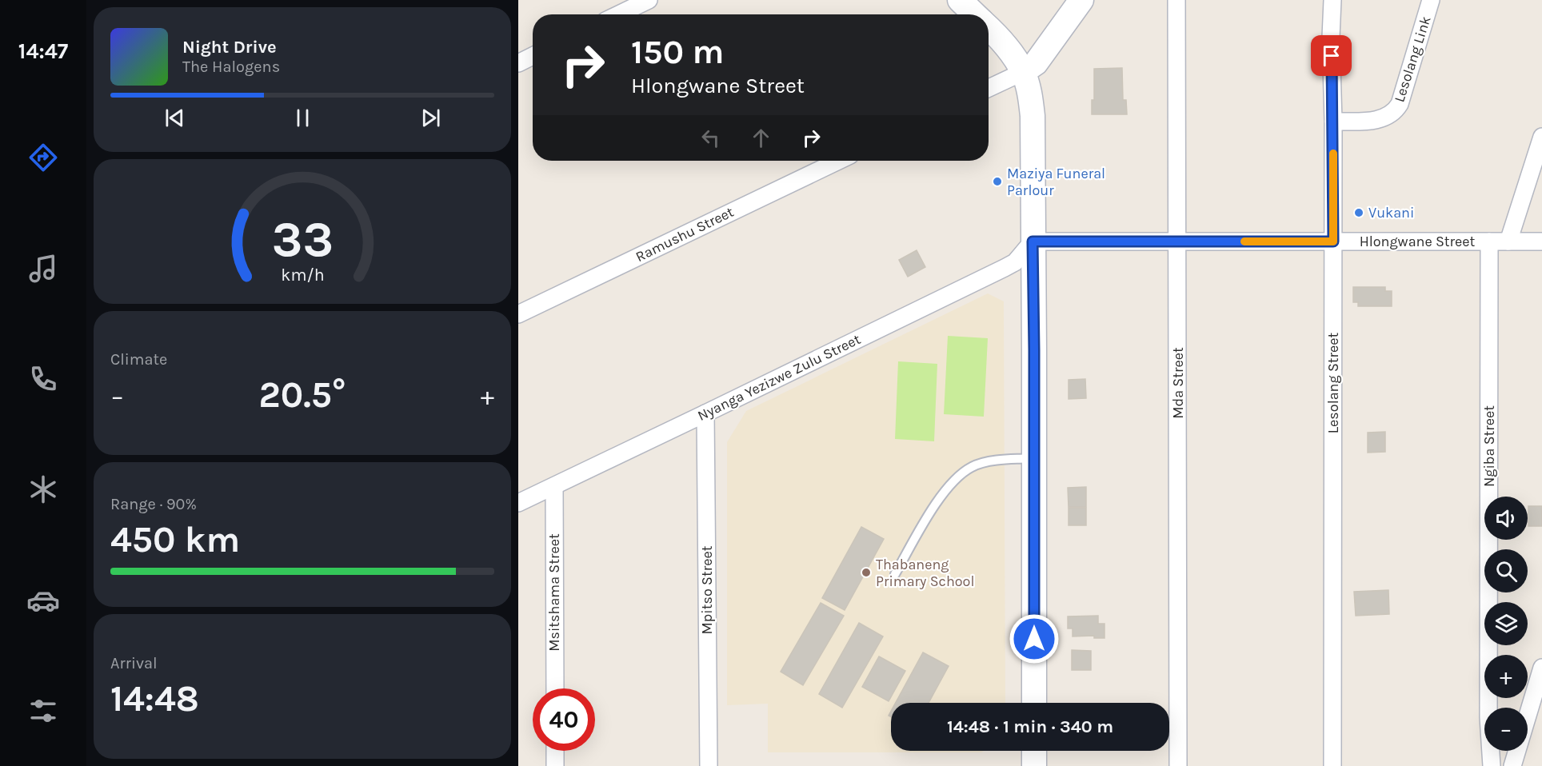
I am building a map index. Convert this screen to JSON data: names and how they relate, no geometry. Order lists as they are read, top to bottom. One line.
{"streets":{"street":["Lesolang Link","Ramushu Street","Hlongwane Street","Nyanga Yezizwe Zulu Street","Mda Street","Lesolang Street","Ngiba Street","Mpitso Street","Msitshama Street"]},"crossings":[["Lesolang Link","Lesolang Street"],["Hlongwane Street","Nyanga Yezizwe Zulu Street"],["Hlongwane Street","Mda Street"],["Hlongwane Street","Lesolang Street"],["Hlongwane Street","Ngiba Street"],["Nyanga Yezizwe Zulu Street","Mpitso Street"],["Nyanga Yezizwe Zulu Street","Msitshama Street"]],"places":["Maziya Funeral Parlour","Vukani","Thabaneng Primary School"],"page":{"tabs":"14:47","turn":["150 m","Hlongwane Street"],"song":["Night Drive","The Halogens"],"tile":["Climate",["Range · 90%","450 km"],["Arrival","14:48"]],"heat":["−","20.5°","+"],"map_buttons":["+","−"],"limit":"40","trip":"14:48 · 1 min · 340 m","gauge":["33","km/h"]}}
